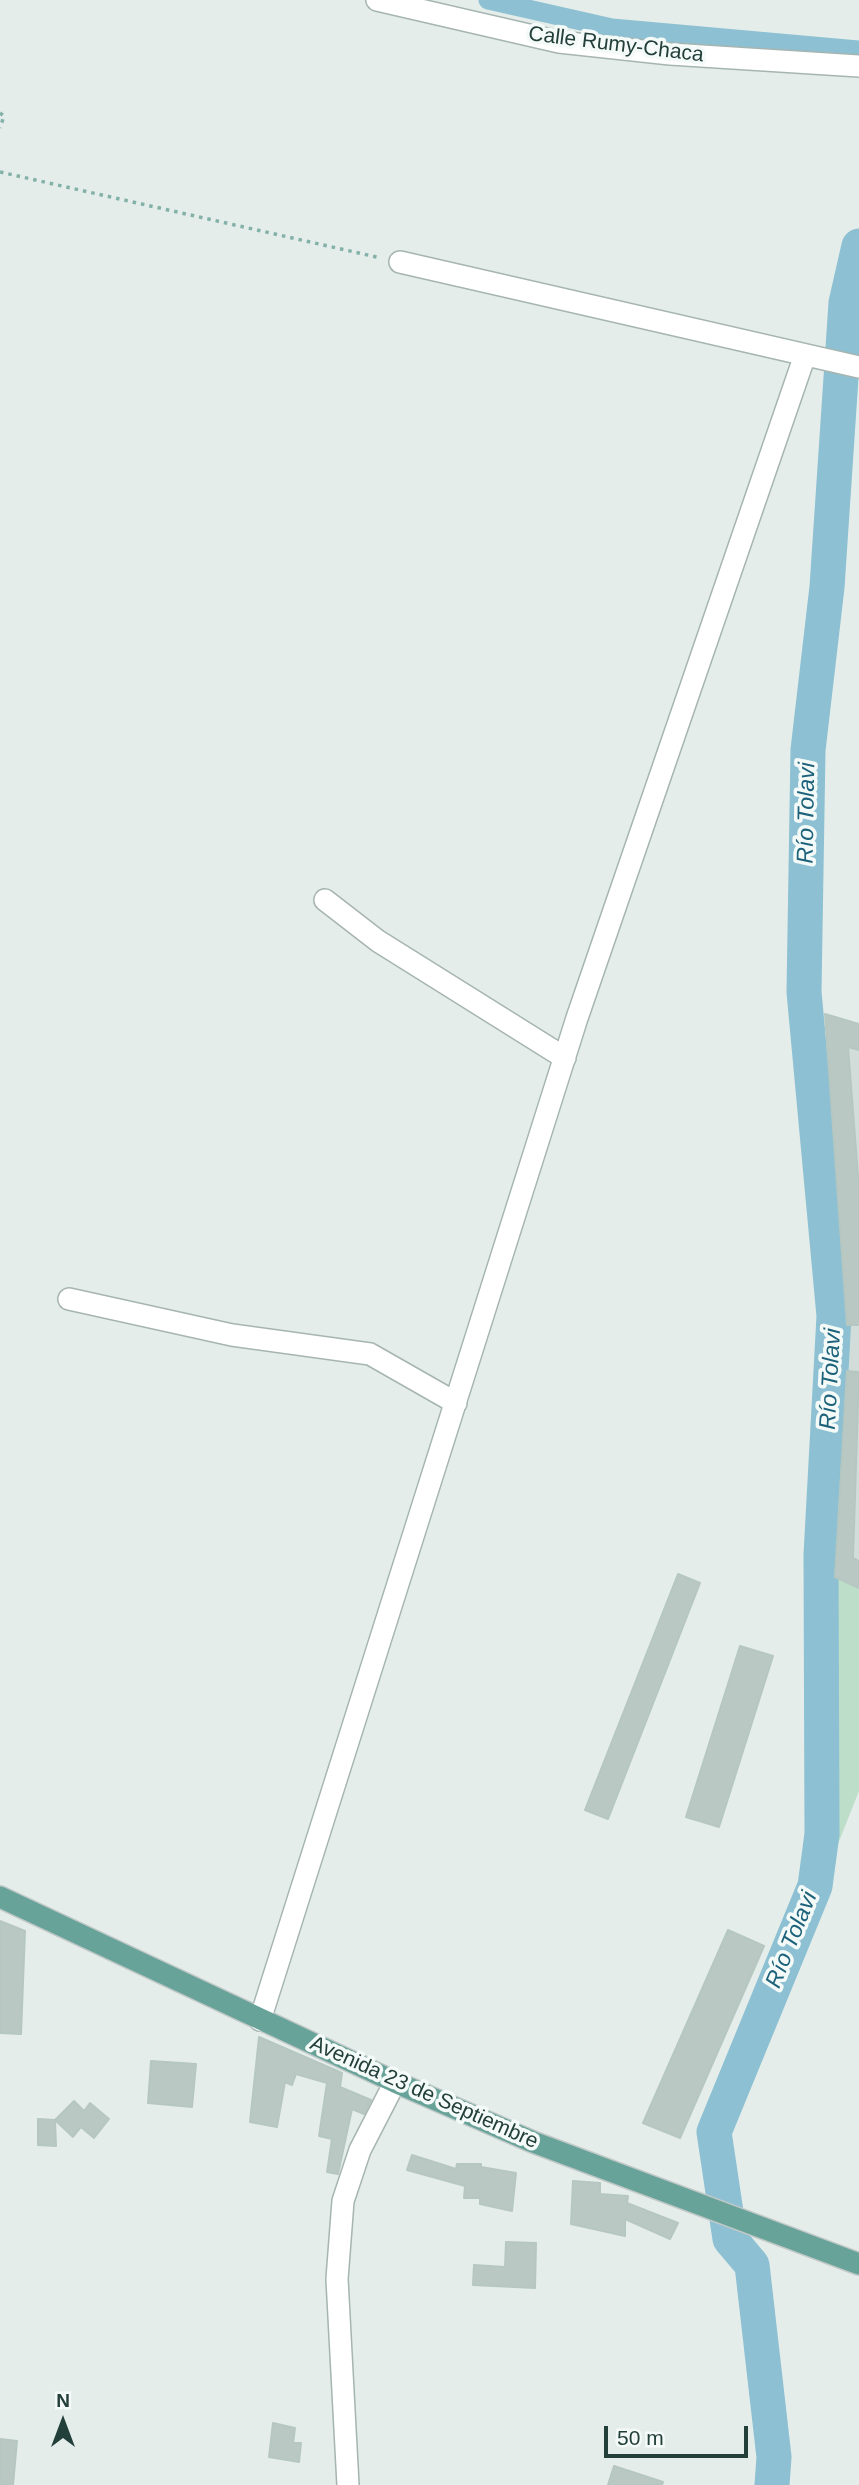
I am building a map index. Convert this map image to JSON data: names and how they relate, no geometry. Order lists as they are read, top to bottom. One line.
{"streets":{"main road":["Avenida 23 de Septiembre"],"street":["Calle Rumy-Chaca"]},"water":["Río Tolavi"],"scale_bar":"50 m","north":"top"}
